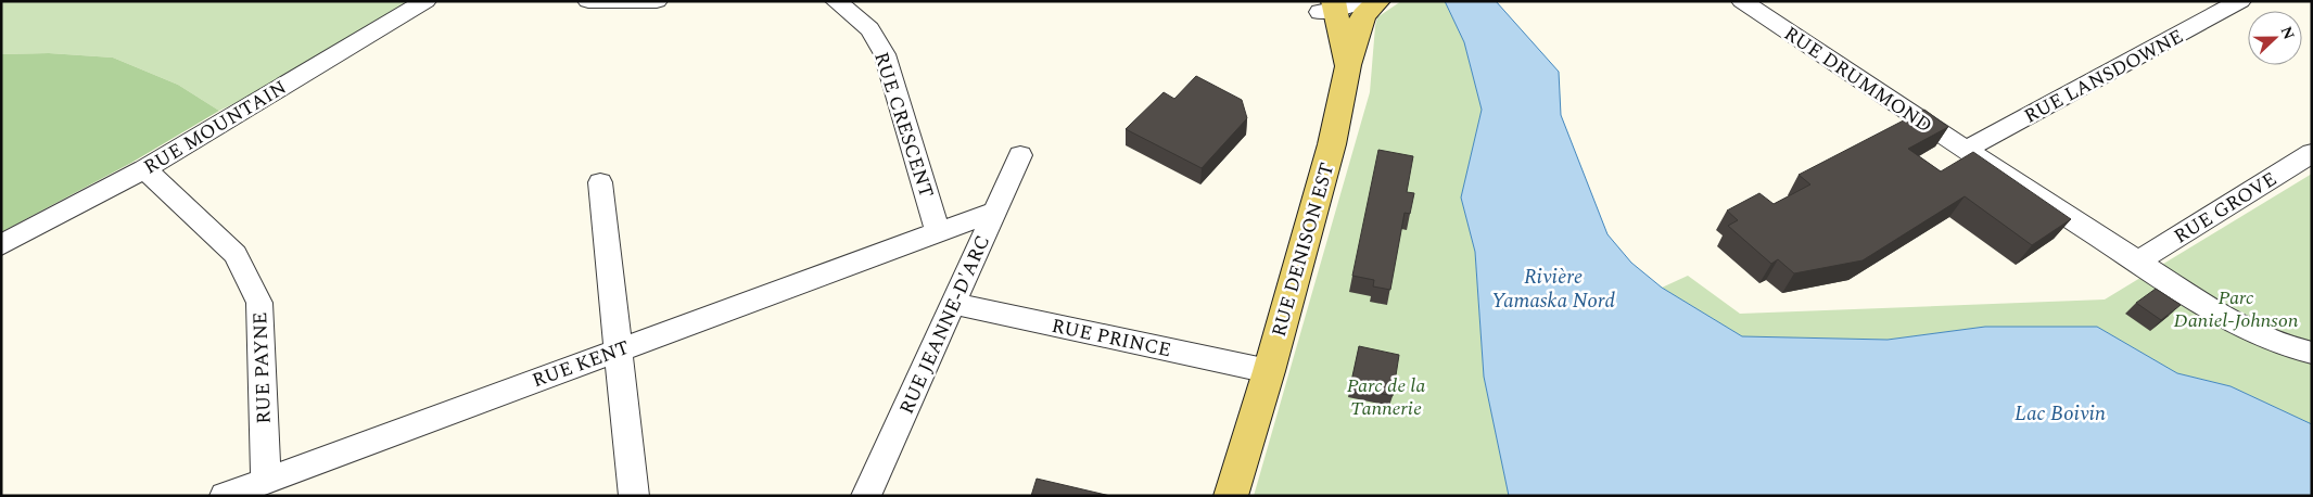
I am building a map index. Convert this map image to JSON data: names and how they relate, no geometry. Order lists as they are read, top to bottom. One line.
{"streets":{"main road":["RUE DENISON EST"],"street":["RUE LANSDOWNE","RUE DRUMMOND","RUE CRESCENT","RUE MOUNTAIN","RUE GROVE","RUE JEANNE-D'ARC","RUE PRINCE","RUE KENT","RUE PAYNE"]},"crossings":[["RUE LANSDOWNE","RUE DRUMMOND"],["RUE DRUMMOND","RUE GROVE"],["RUE CRESCENT","RUE JEANNE-D'ARC"],["RUE CRESCENT","RUE KENT"],["RUE MOUNTAIN","RUE PAYNE"],["RUE DENISON EST","RUE PRINCE"],["RUE JEANNE-D'ARC","RUE PRINCE"],["RUE JEANNE-D'ARC","RUE KENT"],["RUE KENT","RUE PAYNE"]],"water":["Rivière Yamaska Nord","Lac Boivin"],"parks":["Parc Daniel-Johnson","Parc de la Tannerie"],"north":"right"}
